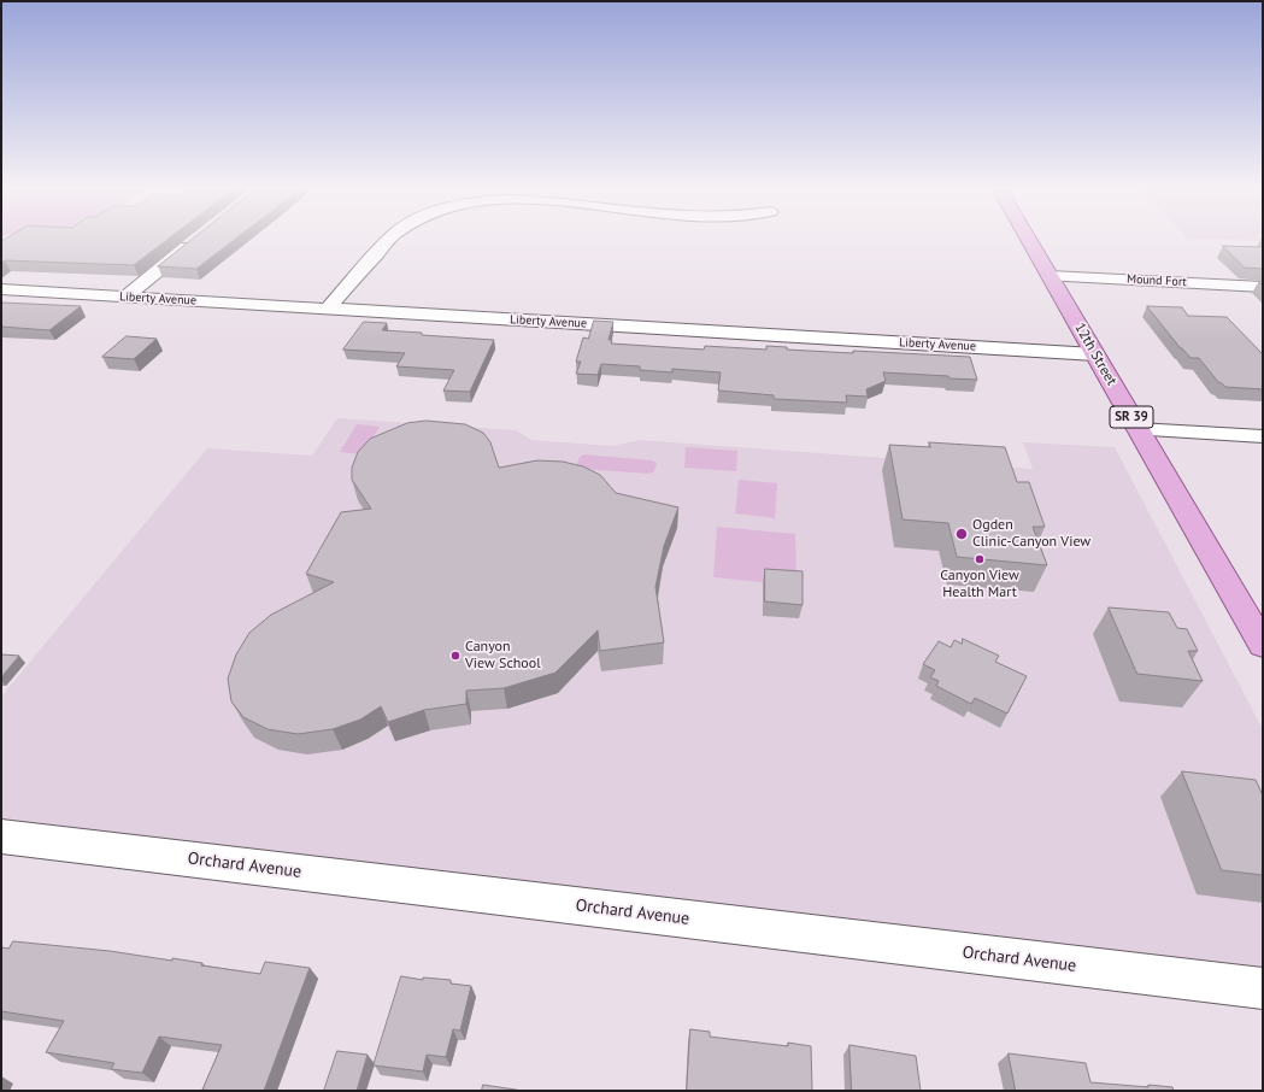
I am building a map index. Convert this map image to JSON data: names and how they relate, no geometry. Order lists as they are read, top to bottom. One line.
{"streets":{"main road":["12th Street","SR 39"],"street":["Mound Fort","Liberty Avenue","Orchard Avenue"]},"crossings":[["Mound Fort","12th Street"],["Liberty Avenue","12th Street"]],"places":["Ogden Clinic-Canyon View","Canyon View Health Mart","Canyon View School"]}
